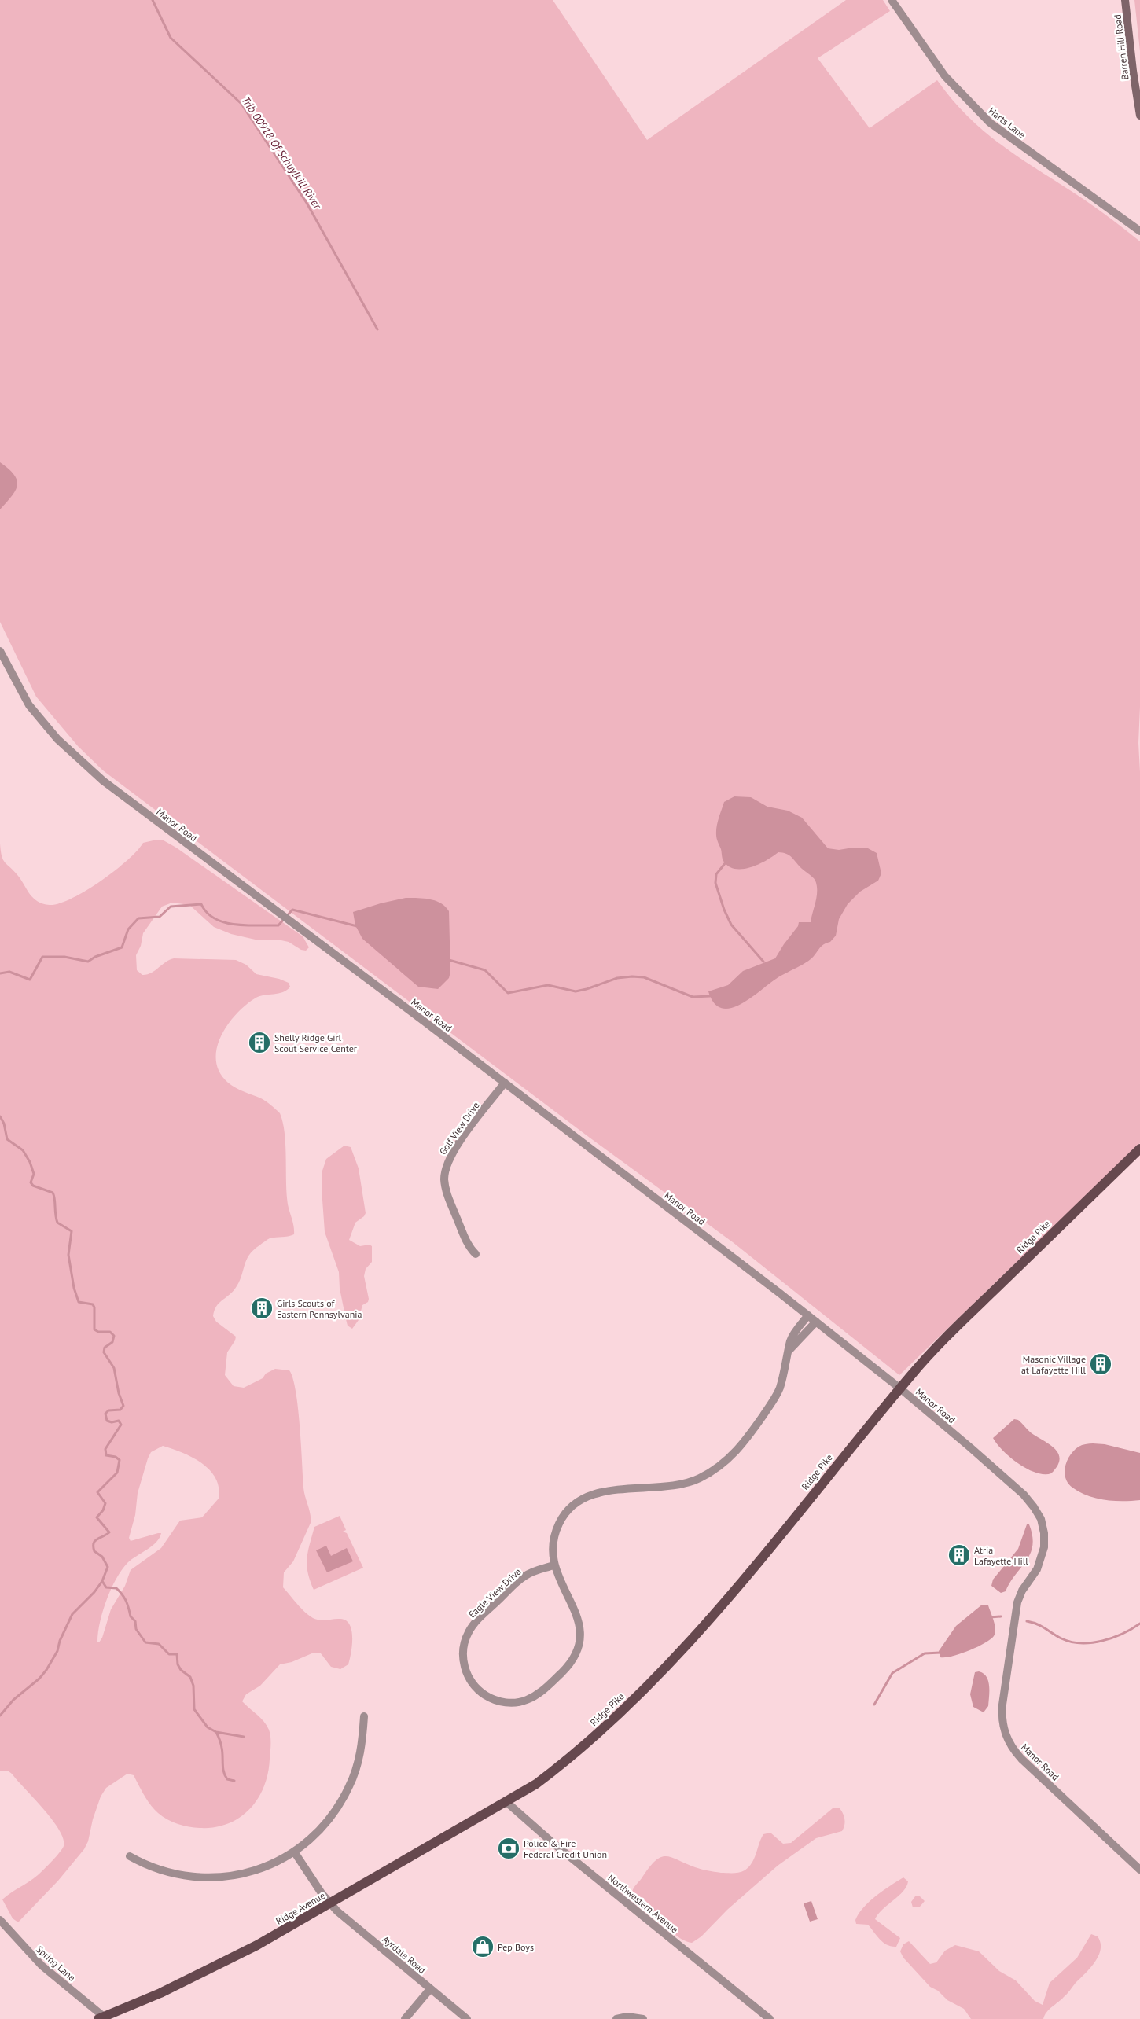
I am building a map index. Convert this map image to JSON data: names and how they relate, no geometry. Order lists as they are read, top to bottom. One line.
{"streets":{"main road":["Ridge Pike","Ridge Avenue"],"street":["Barren Hill Road","Harts Lane","Manor Road","Golf View Drive","Eagle View Drive","Northwestern Avenue","Ayrdale Road","Spring Lane"]},"crossings":[["Manor Road","Golf View Drive"],["Manor Road","Ridge Pike"],["Manor Road","Eagle View Drive"],["Ridge Pike","Northwestern Avenue"],["Ridge Pike","Ridge Avenue"],["Northwestern Avenue","Ridge Avenue"],["Ridge Avenue","Ayrdale Road"],["Ridge Avenue","Spring Lane"]],"water":["Trib 00918 Of Schuylkill River"],"places":{"building":["Shelly Ridge Girl Scout Service Center","Girls Scouts of Eastern Pennsylvania","Masonic Village at Lafayette Hill","Atria Lafayette Hill"],"bank":["Police & Fire Federal Credit Union"],"shop":["Pep Boys"]}}
